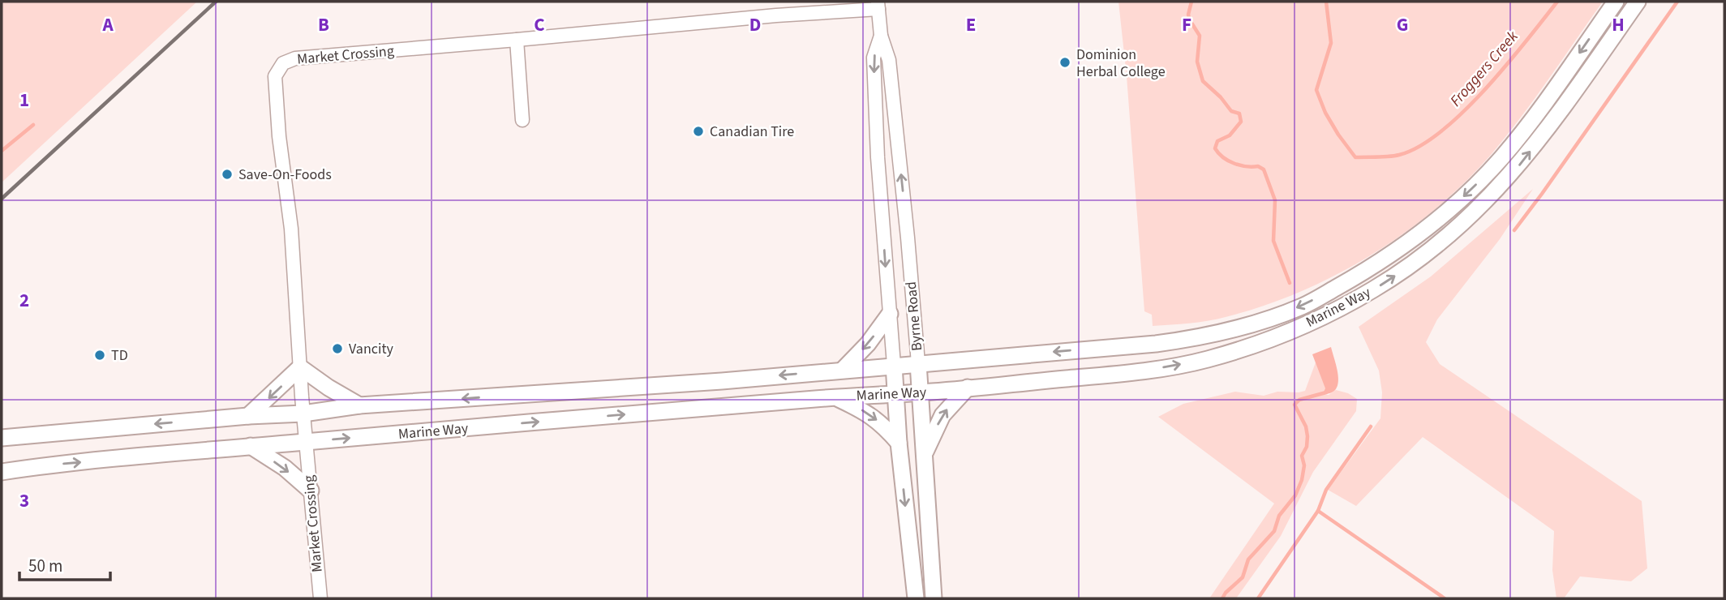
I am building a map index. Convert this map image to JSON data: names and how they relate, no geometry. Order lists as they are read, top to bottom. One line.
{"streets":{"main road":["Marine Way","Byrne Road"],"street":["Market Crossing"]},"crossings":[["Market Crossing","Marine Way"],["Market Crossing","Byrne Road"],["Marine Way","Byrne Road"]],"water":["Froggers Creek"],"places":["Dominion Herbal College","Canadian Tire","Save-On-Foods","Vancity","TD"],"scale_bar":"50 m","grid":{"columns":["A","B","C","D","E","F","G","H"],"rows":["1","2","3"]}}
